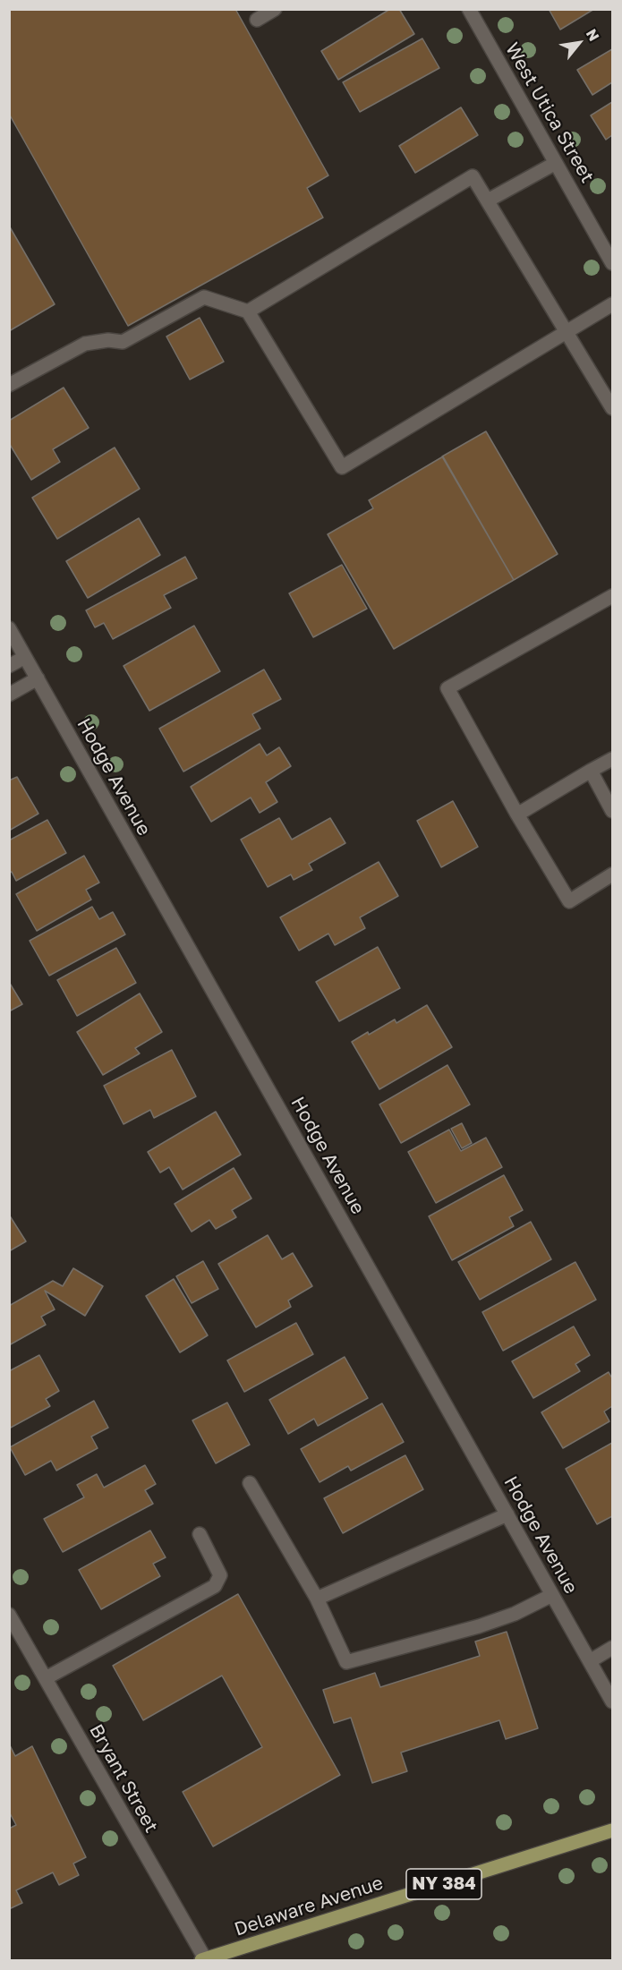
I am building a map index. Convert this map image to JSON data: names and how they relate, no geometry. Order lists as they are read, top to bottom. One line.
{"streets":{"main road":["NY 384","Delaware Avenue"],"street":["West Utica Street","Hodge Avenue","Bryant Street"]},"crossings":[["Bryant Street","Delaware Avenue"]],"north":"top right"}
